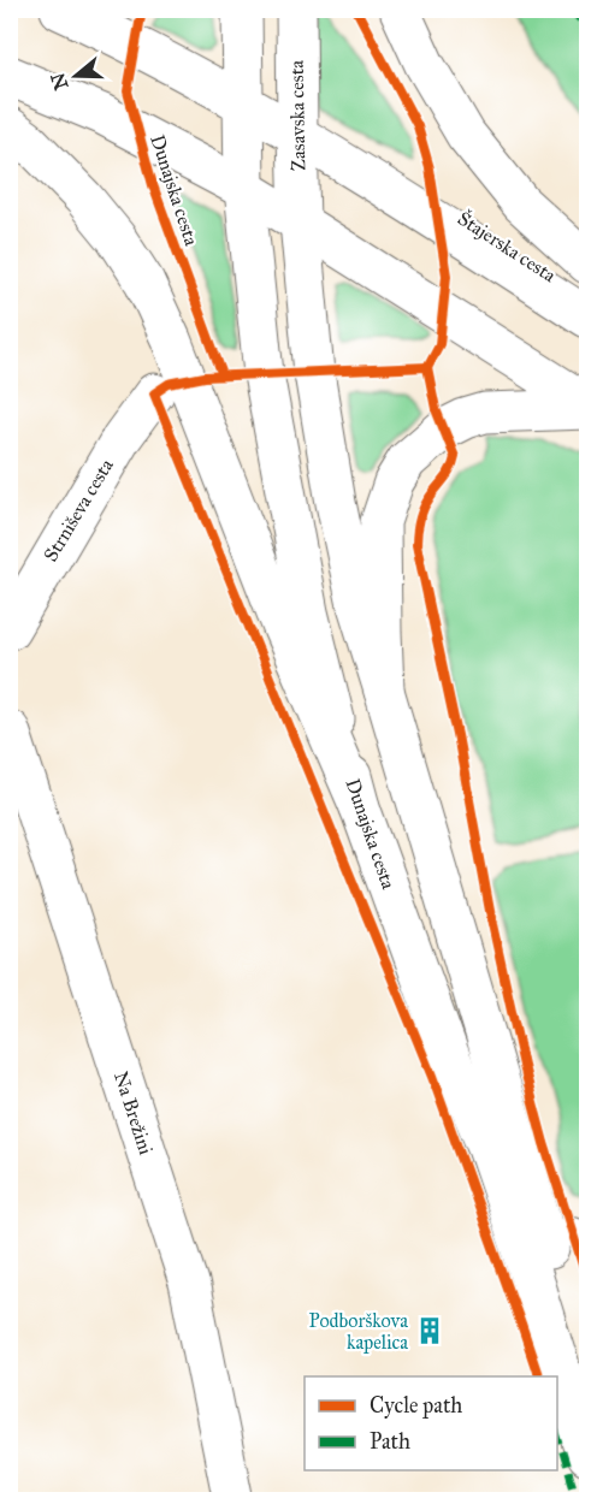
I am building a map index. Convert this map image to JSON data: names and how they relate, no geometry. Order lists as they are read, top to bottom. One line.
{"streets":{"main road":["Zasavska cesta","Dunajska cesta","Štajerska cesta","Strniševa cesta","Na Brežini"]},"crossings":[["Zasavska cesta","Štajerska cesta"]],"places":{"building":["Podborškova kapelica"]},"legend":["Cycle path","Path"],"north":"left"}
